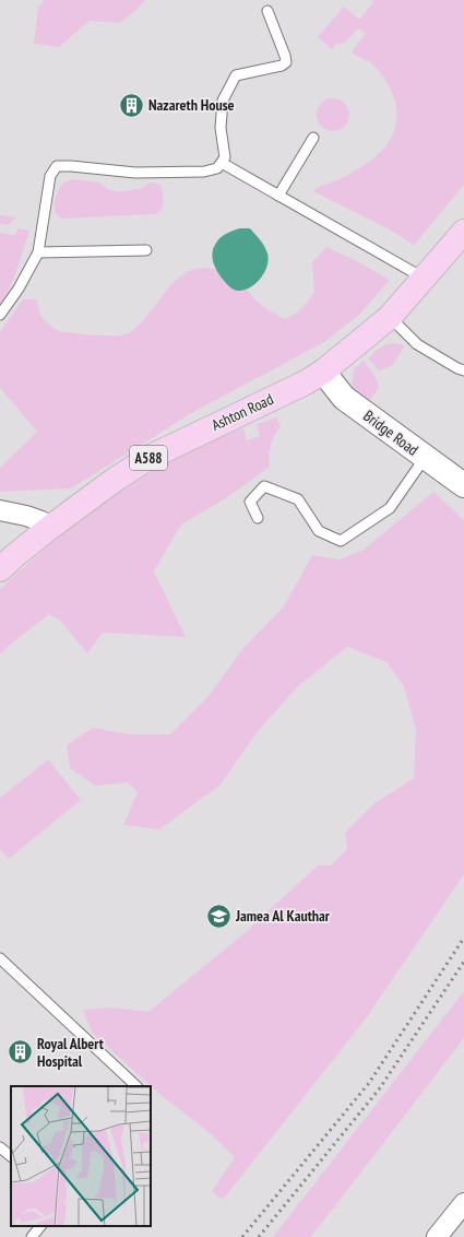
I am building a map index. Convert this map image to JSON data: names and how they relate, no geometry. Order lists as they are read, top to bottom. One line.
{"streets":{"main road":["Ashton Road","A588"],"street":["Bridge Road"]},"crossings":[["Ashton Road","Bridge Road"]],"places":{"building":["Nazareth House","Royal Albert Hospital"],"school or university":["Jamea Al Kauthar"]}}
